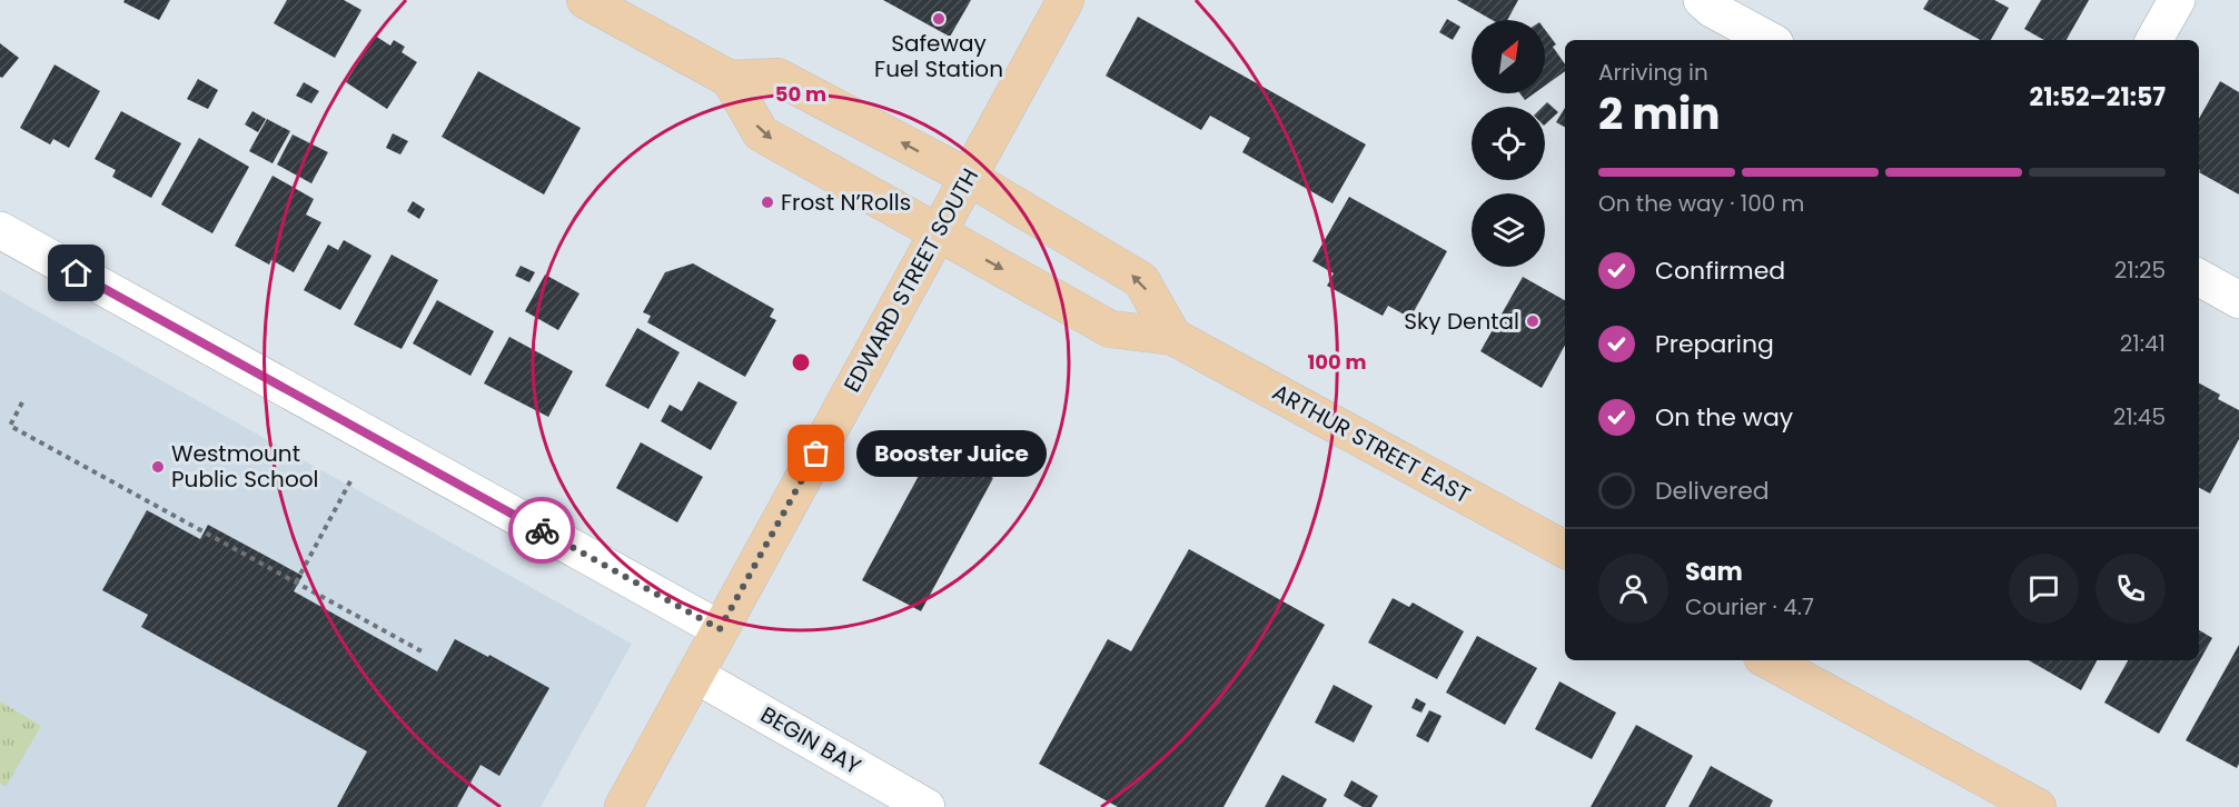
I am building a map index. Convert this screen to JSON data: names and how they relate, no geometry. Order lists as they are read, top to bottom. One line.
{"streets":{"main road":["EDWARD STREET SOUTH","ARTHUR STREET EAST"],"street":["BEGIN BAY"]},"crossings":[["EDWARD STREET SOUTH","ARTHUR STREET EAST"],["EDWARD STREET SOUTH","BEGIN BAY"]],"places":["Safeway Fuel Station","Frost N’Rolls","Sky Dental","Booster Juice","Westmount Public School"],"north":"top right","page":{"heading":["2 min","Arriving in","21:52–21:57"],"panel":["Sam","Courier · 4.7"],"bar":"On the way · 100 m","list":[["Confirmed","21:25"],["Preparing","21:41"],["On the way","21:45"],"Delivered"],"bubble":"Booster Juice"},"rings":["50 m","100 m"]}
